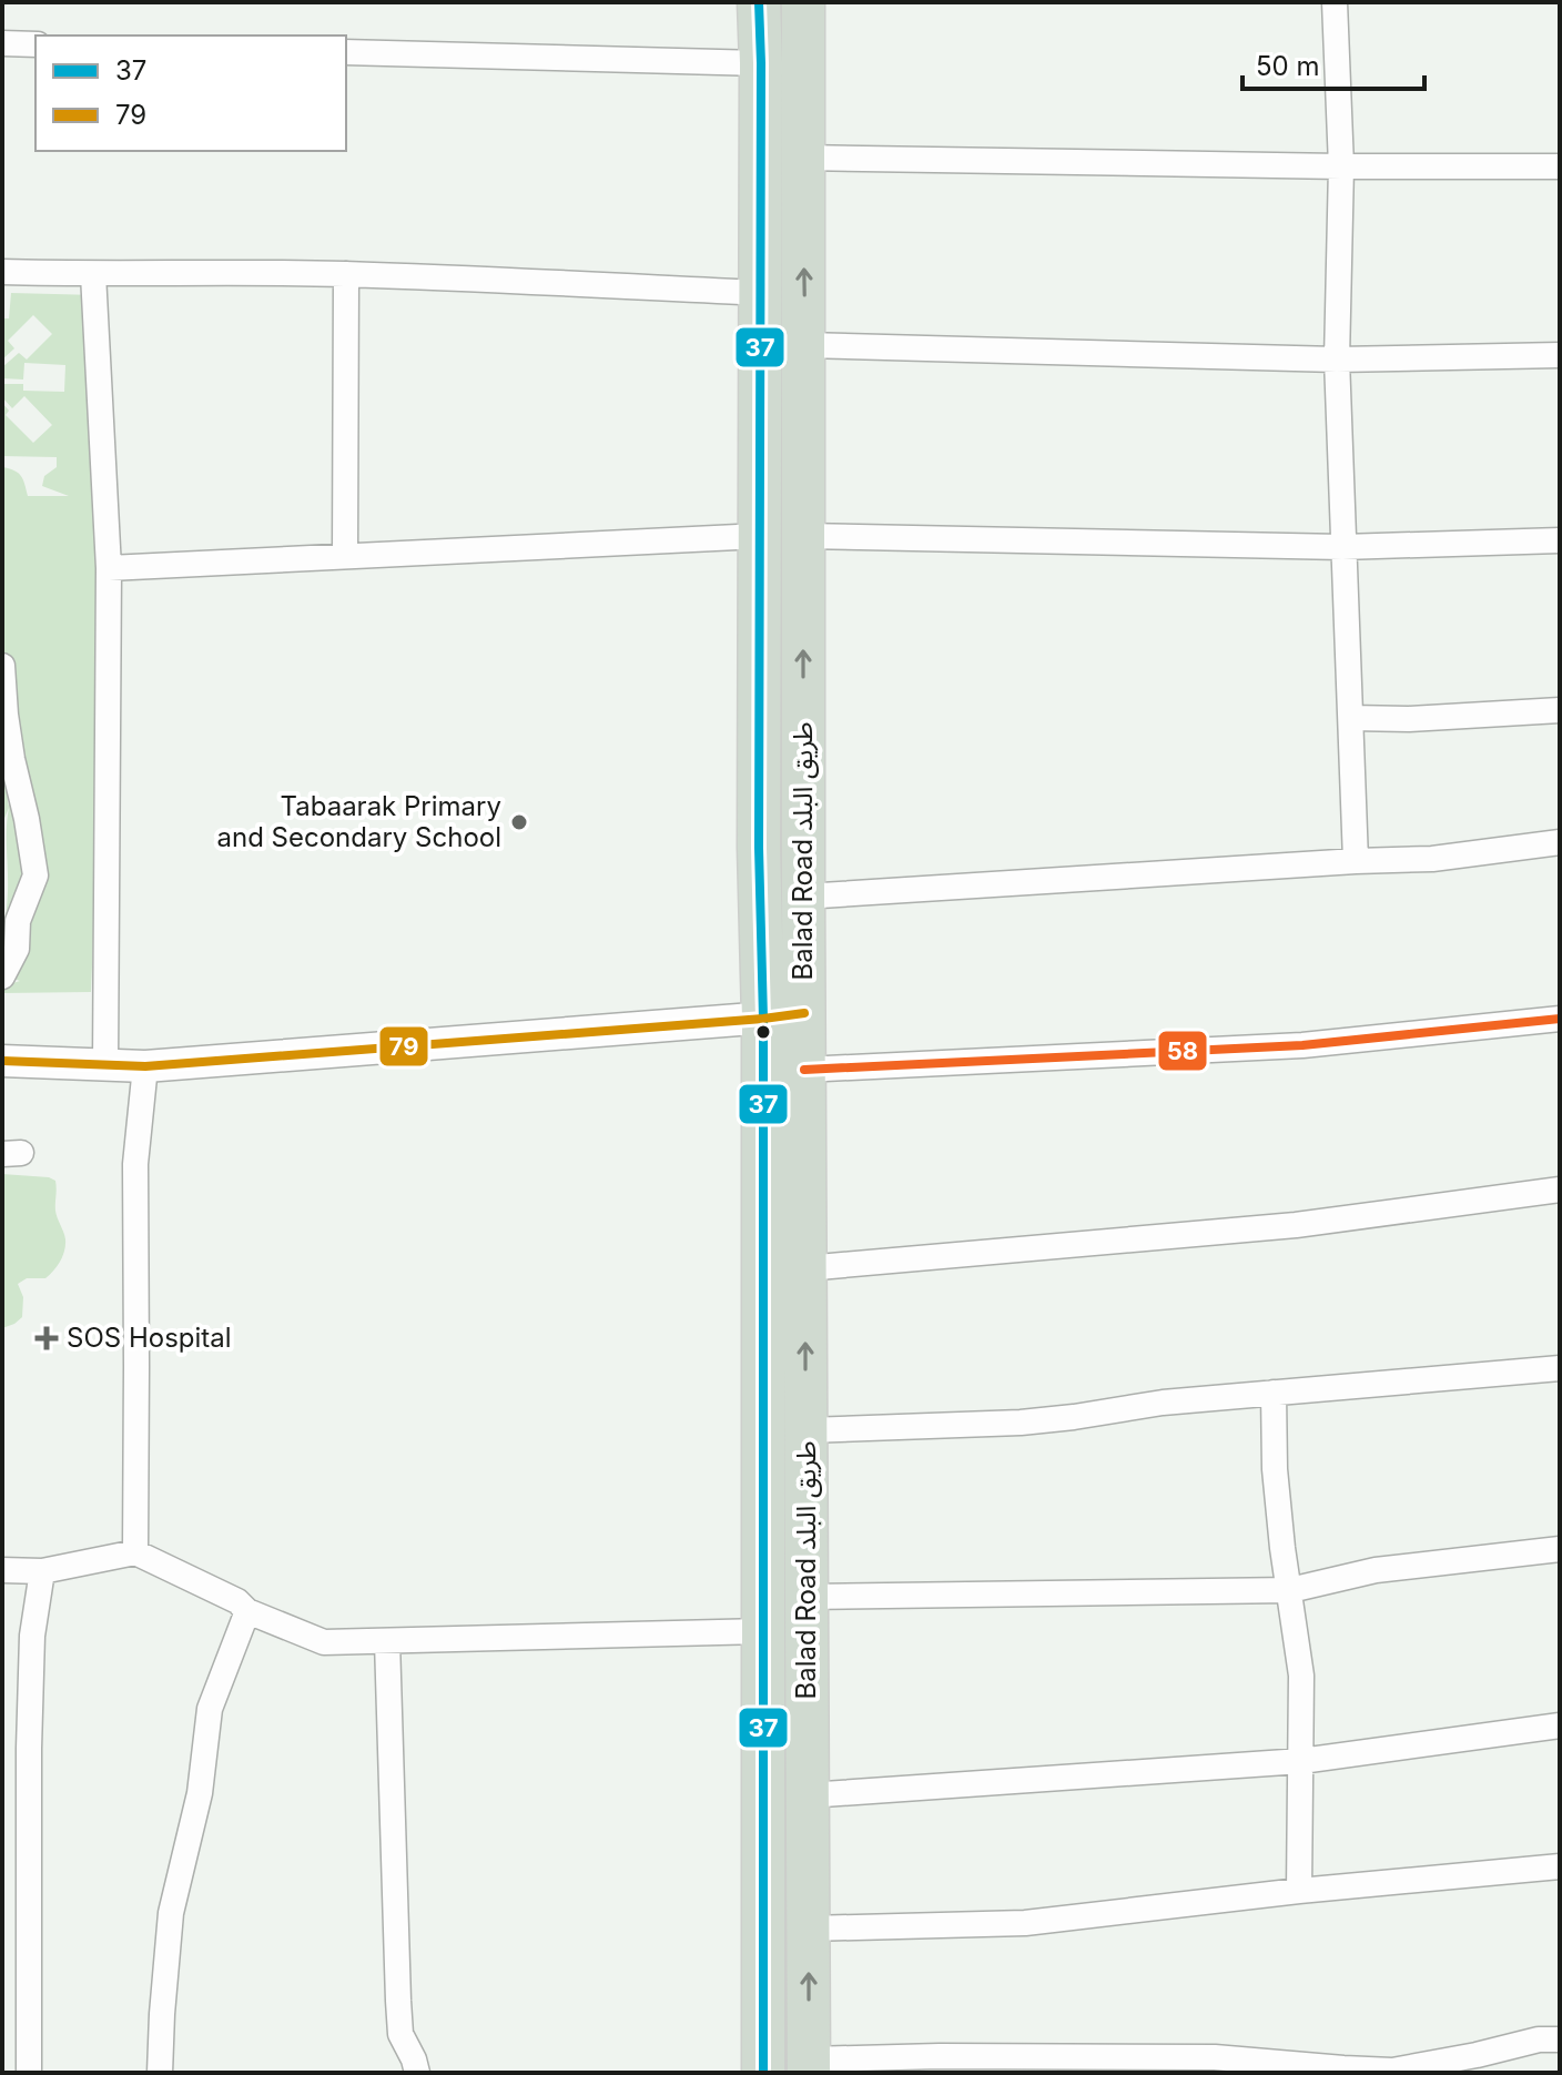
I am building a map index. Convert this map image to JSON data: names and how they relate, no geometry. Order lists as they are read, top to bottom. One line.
{"streets":{"highway":["Balad Road طريق البلد"]},"places":{"other":["Tabaarak Primary and Secondary School"],"health":["SOS Hospital"]},"lines":["transit line 37","transit line 79","transit line 58"],"legend":["37","79"],"scale_bar":"50 m"}
